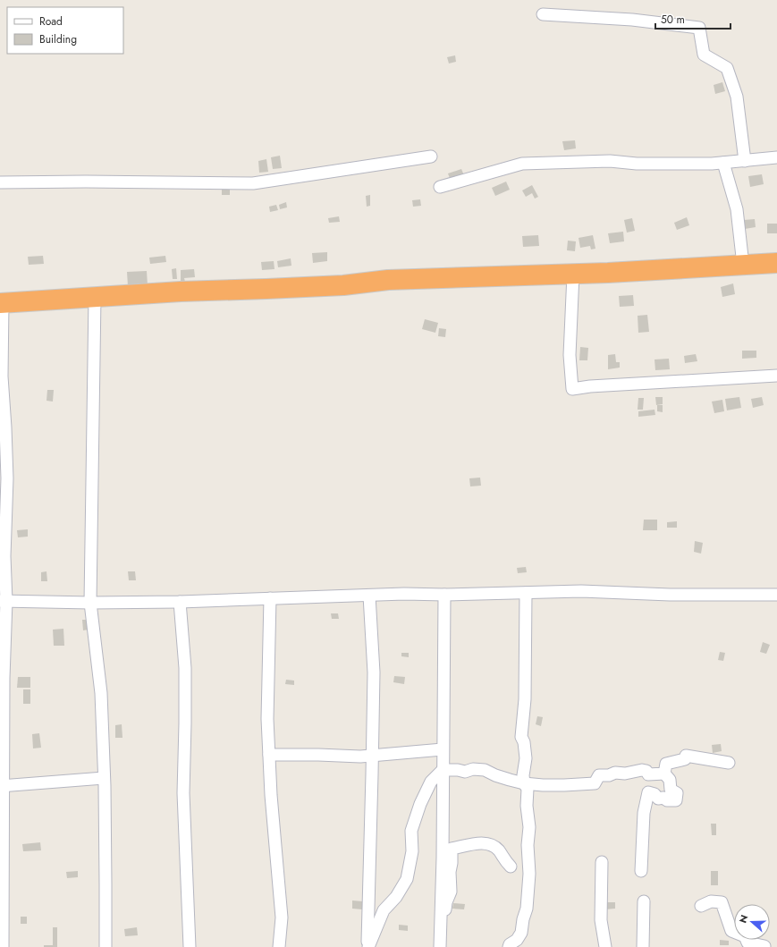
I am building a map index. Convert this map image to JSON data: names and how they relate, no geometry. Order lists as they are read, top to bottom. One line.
{"legend":["Road","Building"],"scale_bar":"50 m","north":"left"}
